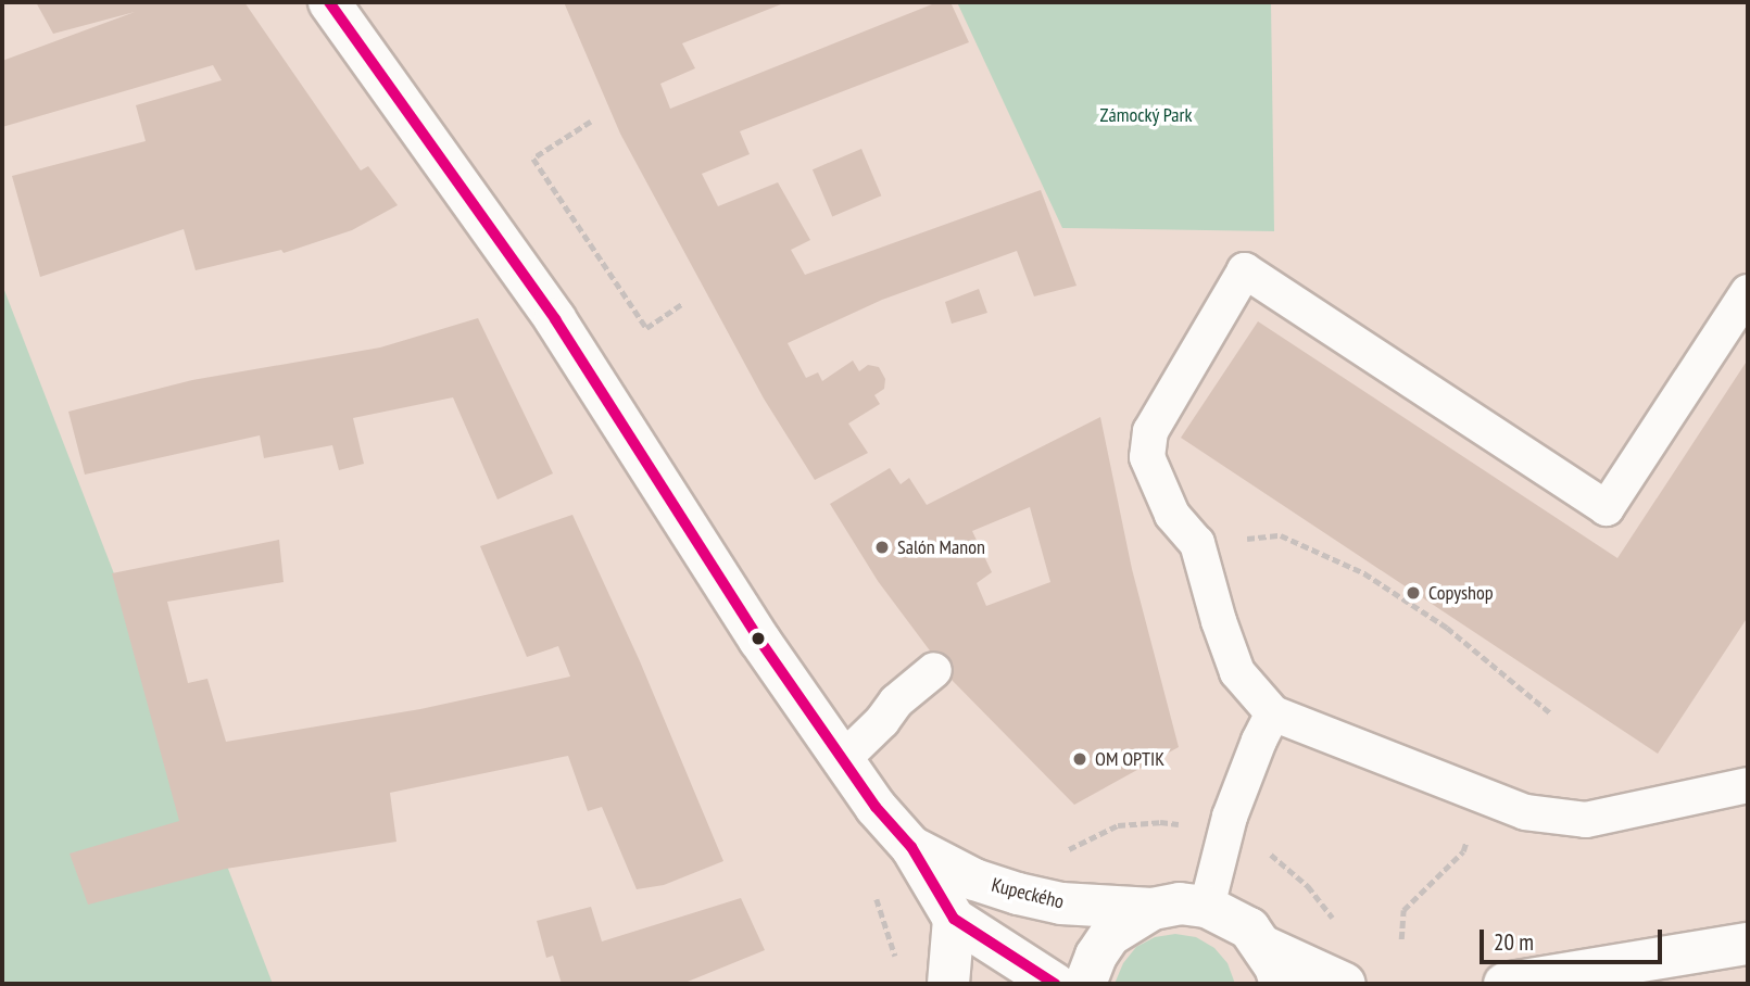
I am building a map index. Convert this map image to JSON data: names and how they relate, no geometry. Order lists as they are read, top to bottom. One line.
{"streets":{"street":["Kupeckého"]},"parks":["Zámocký Park"],"places":["Salón Manon","Copyshop","OM OPTIK"],"scale_bar":"20 m"}
